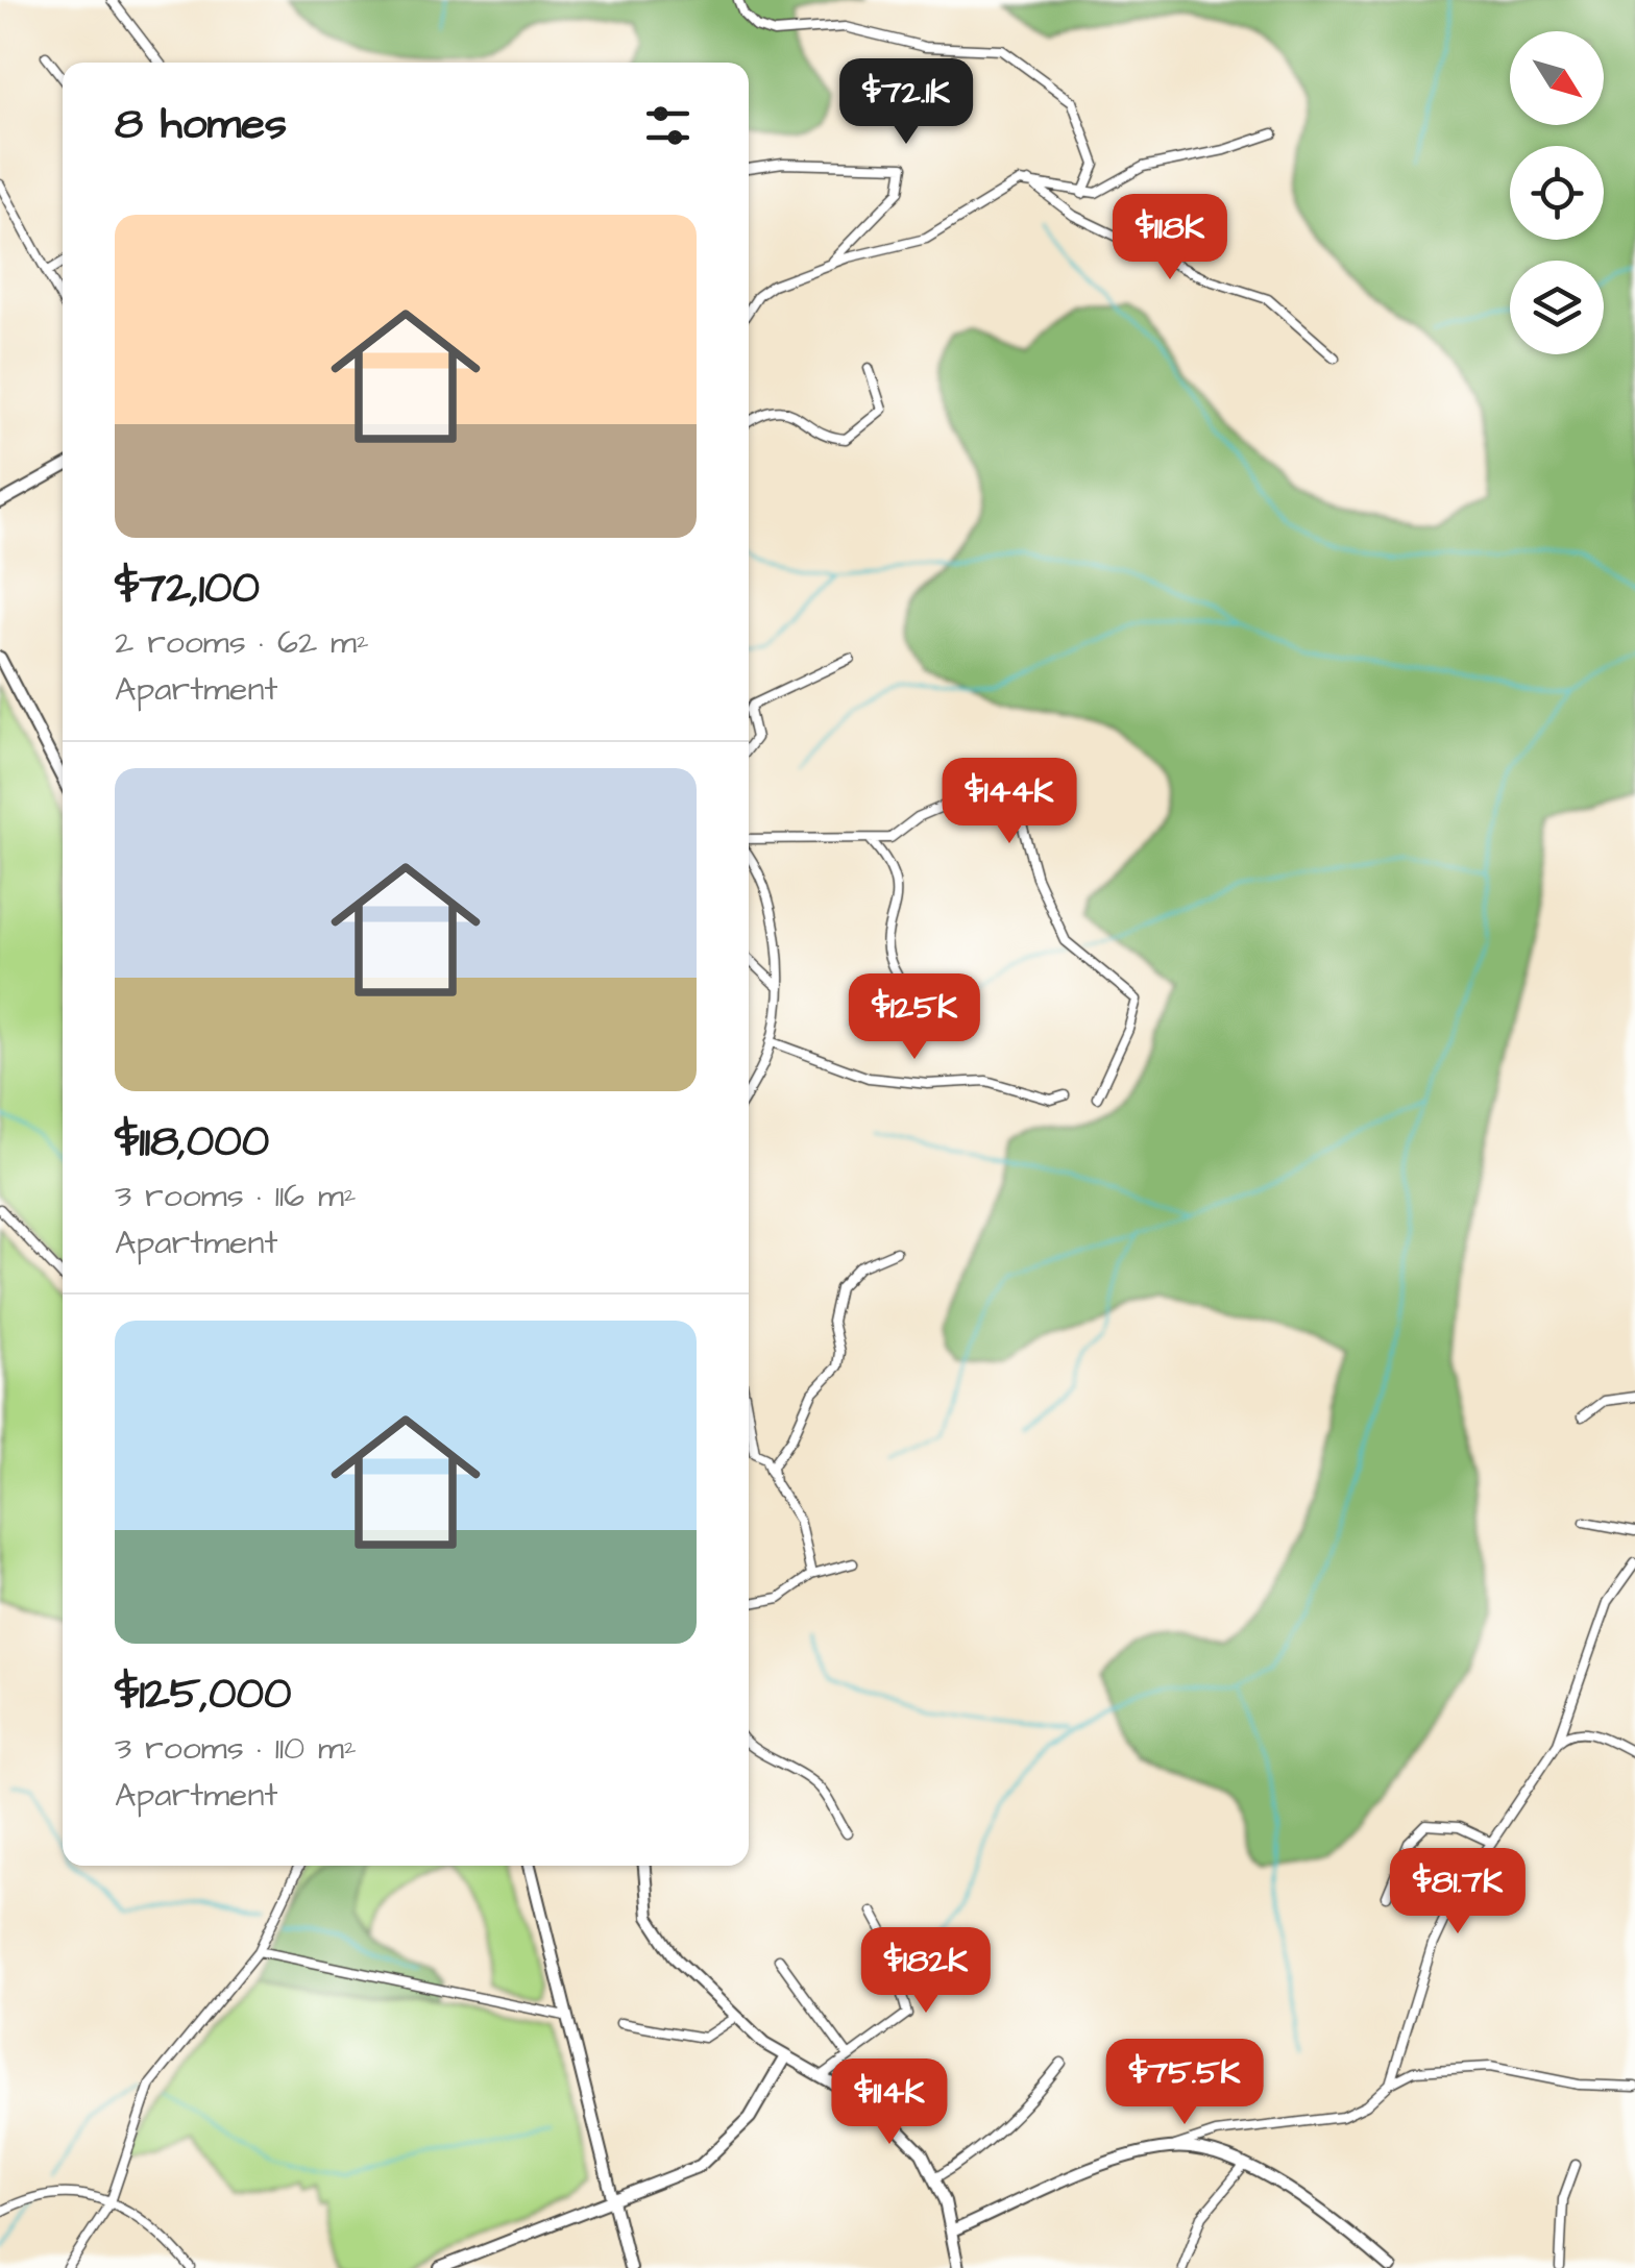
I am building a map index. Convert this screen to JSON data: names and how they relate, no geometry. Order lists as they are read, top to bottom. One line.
{"north":"bottom right","page":{"price":["$72.1K","$118K","$144K","$125K","$81.7K","$182K","$75.5K","$114K"],"heading":"8 homes","list":[{"name":"$72,100","note":"2 rooms · 62 m² · Apartment"},{"name":"$118,000","note":"3 rooms · 116 m² · Apartment"},{"name":"$125,000","note":"3 rooms · 110 m² · Apartment"}]}}
